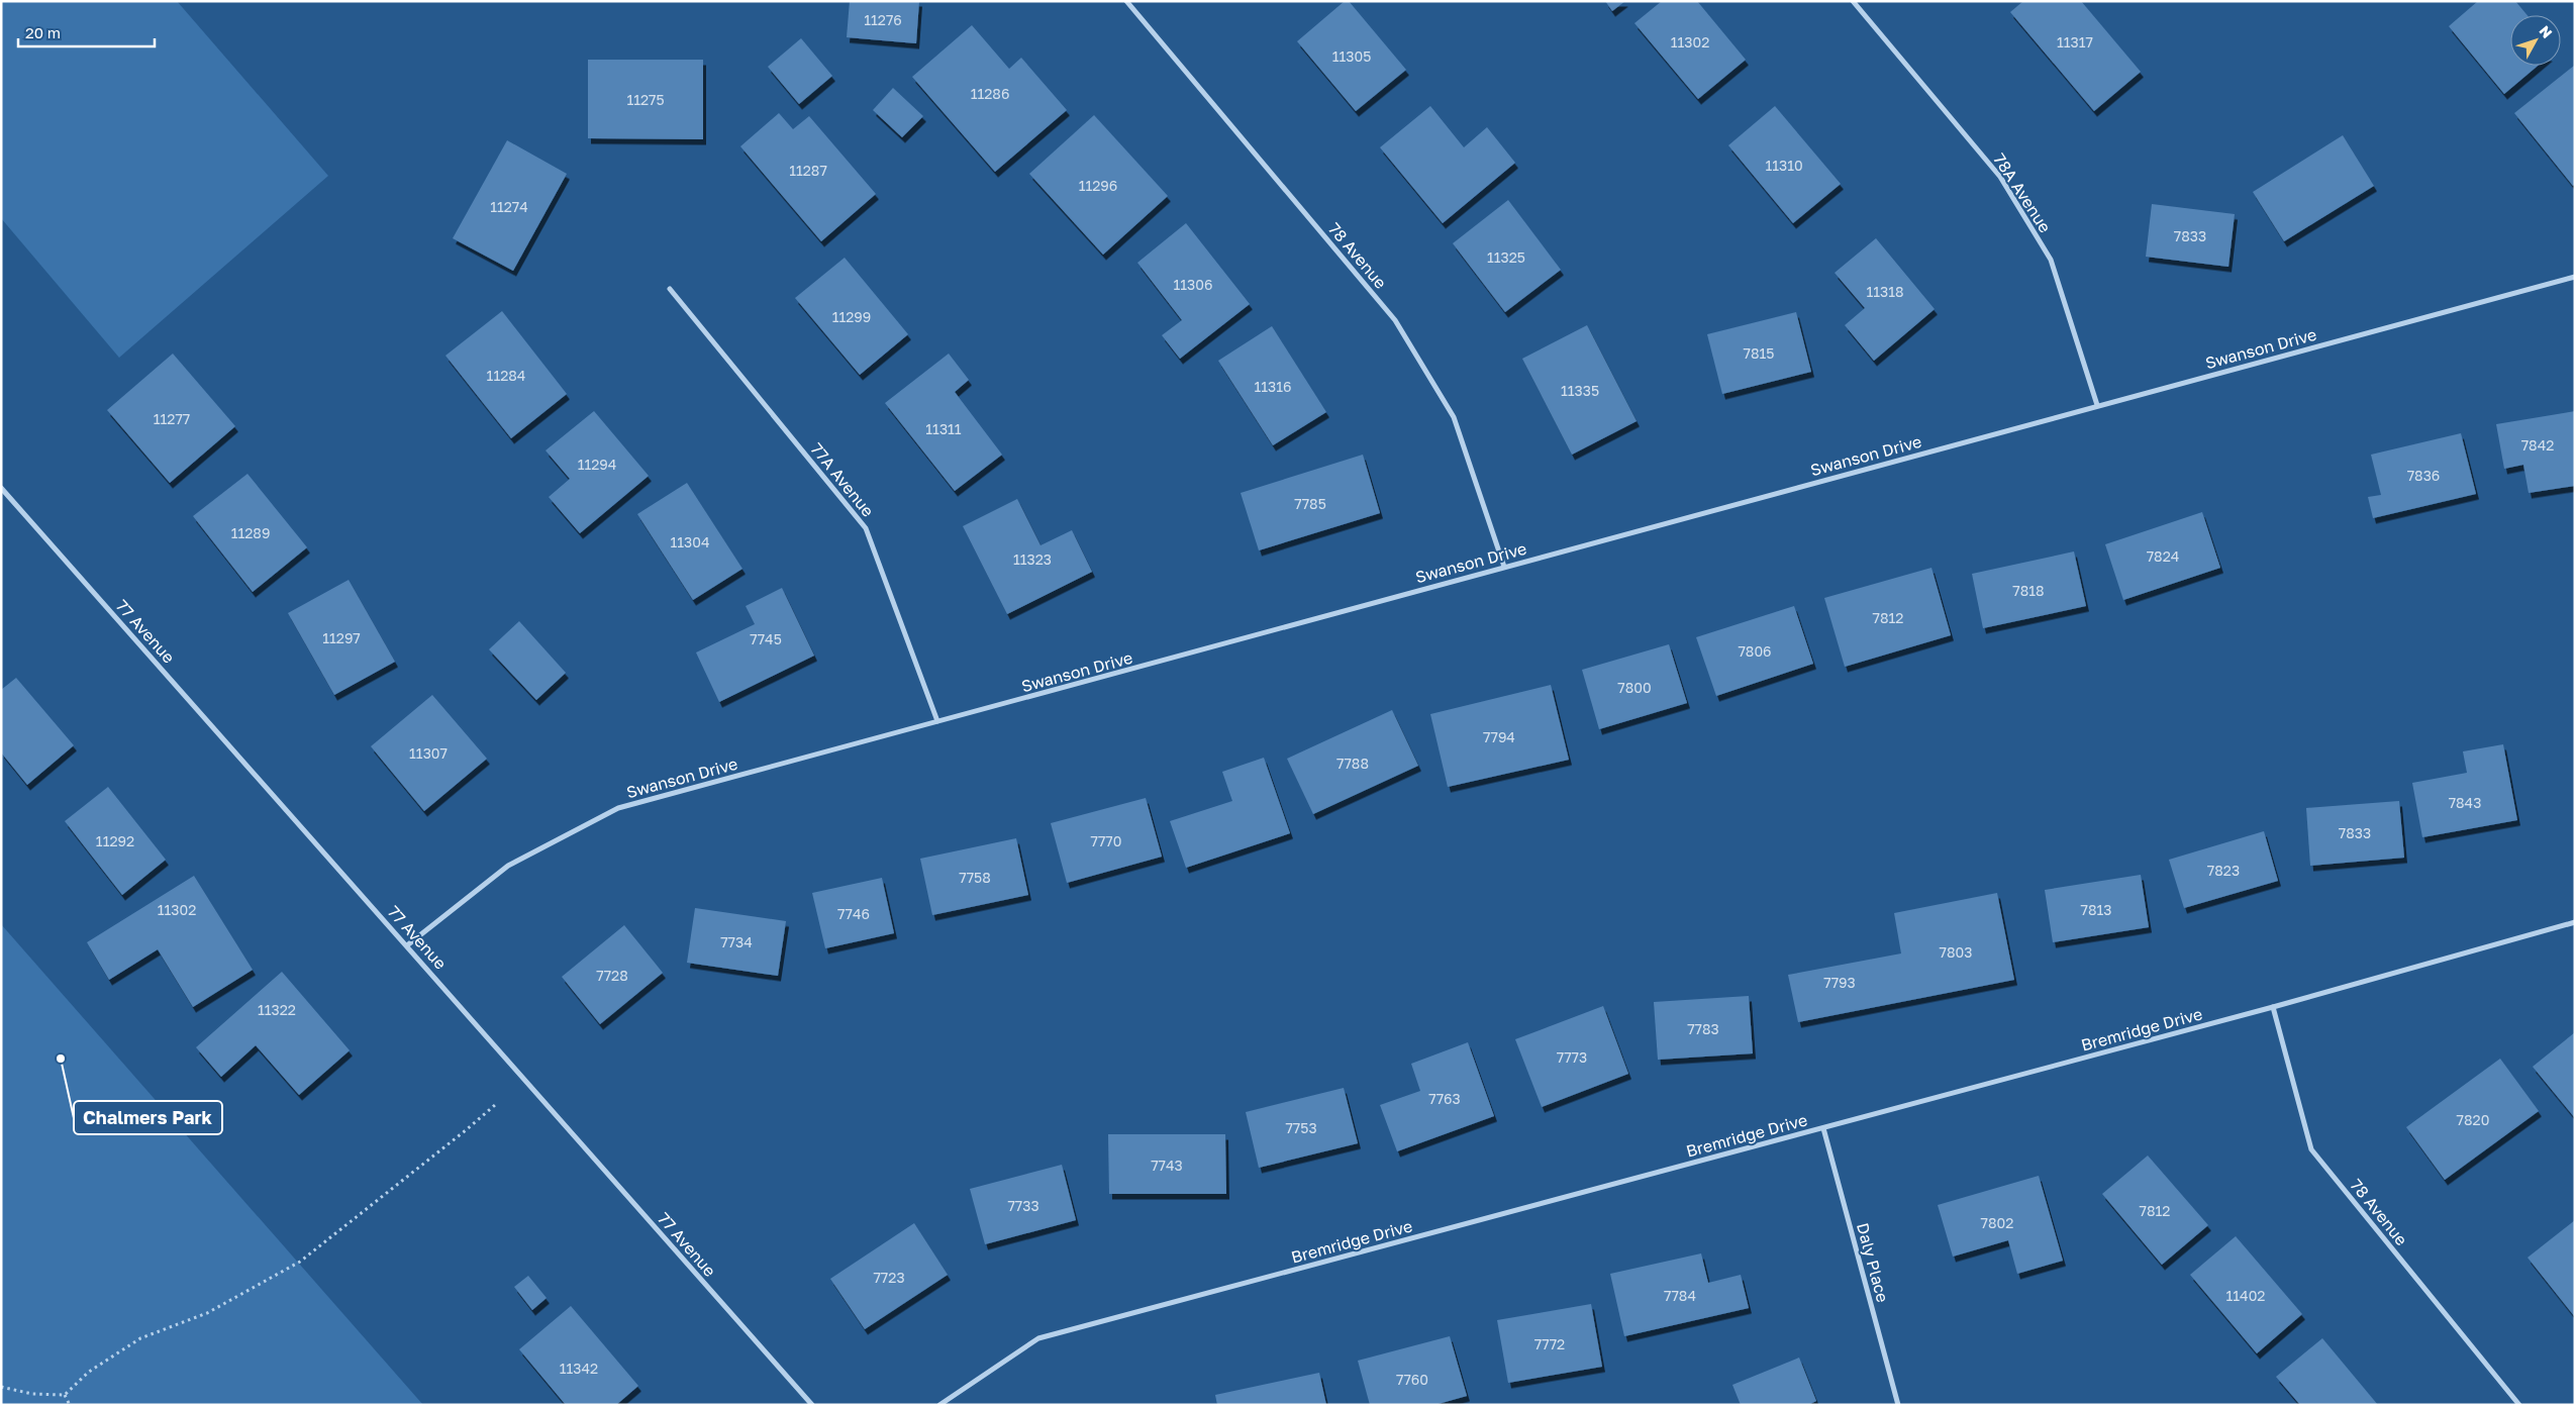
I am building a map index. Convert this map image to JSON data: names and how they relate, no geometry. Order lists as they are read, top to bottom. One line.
{"streets":{"street":["78A Avenue","78 Avenue","Swanson Drive","77A Avenue","77 Avenue","Bremridge Drive","Daly Place"]},"crossings":[["78A Avenue","Swanson Drive"],["78 Avenue","Swanson Drive"],["78 Avenue","Bremridge Drive"],["Swanson Drive","77A Avenue"],["Swanson Drive","77 Avenue"],["Bremridge Drive","Daly Place"]],"places":["Chalmers Park"],"house_numbers":["11276","11302","11317","11305","11286","11275","11310","11287","11296","11274","7833","11325","11306","11318","11299","7815","11284","11316","11335","11277","11311","7842","11294","7836","7785","11289","11304","7824","11323","7818","7812","11297","7745","7806","7800","7794","11307","7788","7843","7833","11292","7770","7823","7758","11302","7813","7746","7734","7803","7728","7793","11322","7783","7773","7763","7820","7753","7743","7733","7812","7802","7723","7784","11402","7772","11342","7760"],"scale_bar":"20 m","north":"top right"}
